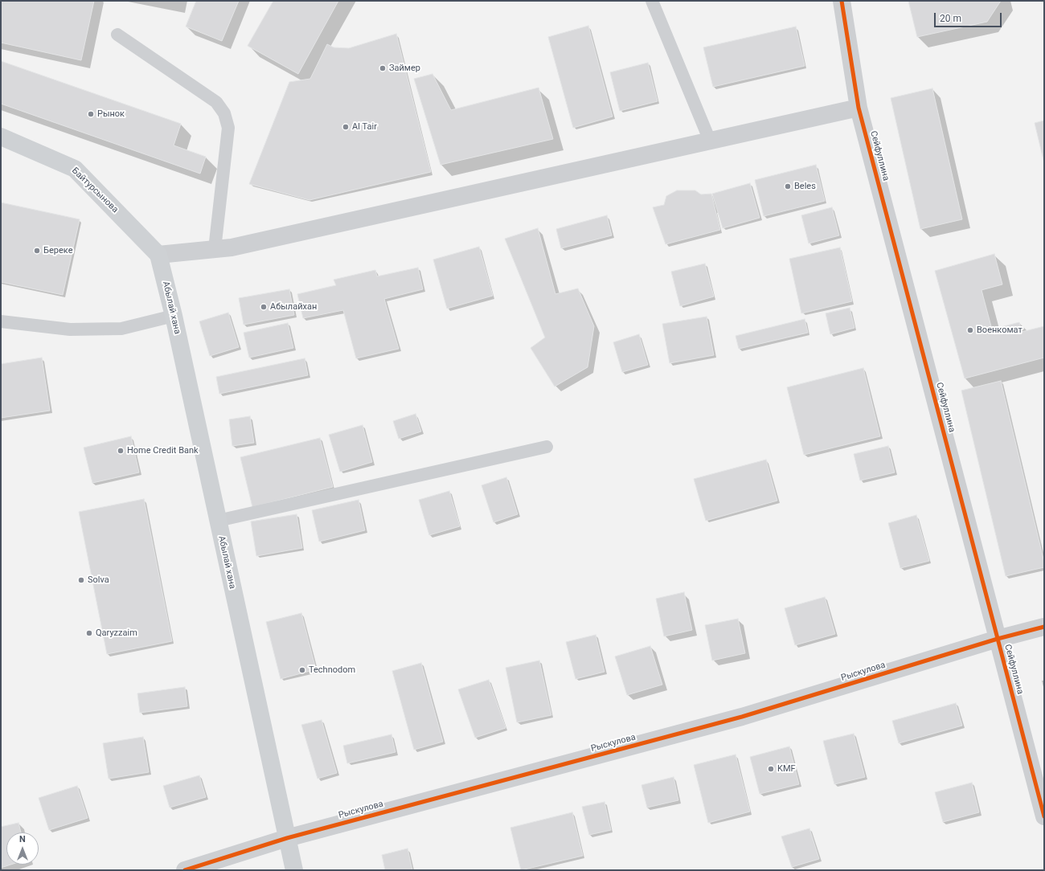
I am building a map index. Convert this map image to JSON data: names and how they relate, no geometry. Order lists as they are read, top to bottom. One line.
{"streets":{"main road":["Байтурсынова","Абылай хана"],"street":["Сейфуллина","Рыскулова"]},"crossings":[["Сейфуллина","Рыскулова"],["Байтурсынова","Абылай хана"],["Абылай хана","Рыскулова"]],"places":["Займер","Рынок","Al Tair","Beles","Береке","Абылайхан","Военкомат","Home Credit Bank","Solva","Qaryzzaim","Technodom","KMF"],"scale_bar":"20 m","north":"top"}
